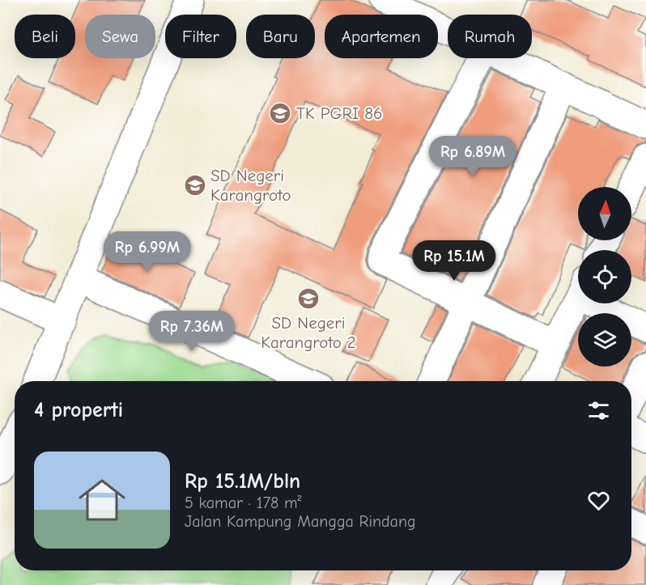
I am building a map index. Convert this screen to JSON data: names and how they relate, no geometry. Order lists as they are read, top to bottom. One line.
{"places":{"school or university":["TK PGRI 86","SD Negeri Karangroto","SD Negeri Karangroto 2"]},"north":"top","page":{"chip":["Beli","Sewa","Filter","Baru","Apartemen","Rumah"],"price":["Rp 6.89M","Rp 6.99M","Rp 15.1M","Rp 7.36M"],"heading":"4 properti","list":[{"name":"Rp 15.1M/bln","note":"5 kamar · 178 m² · Jalan Kampung Mangga Rindang"}]}}
